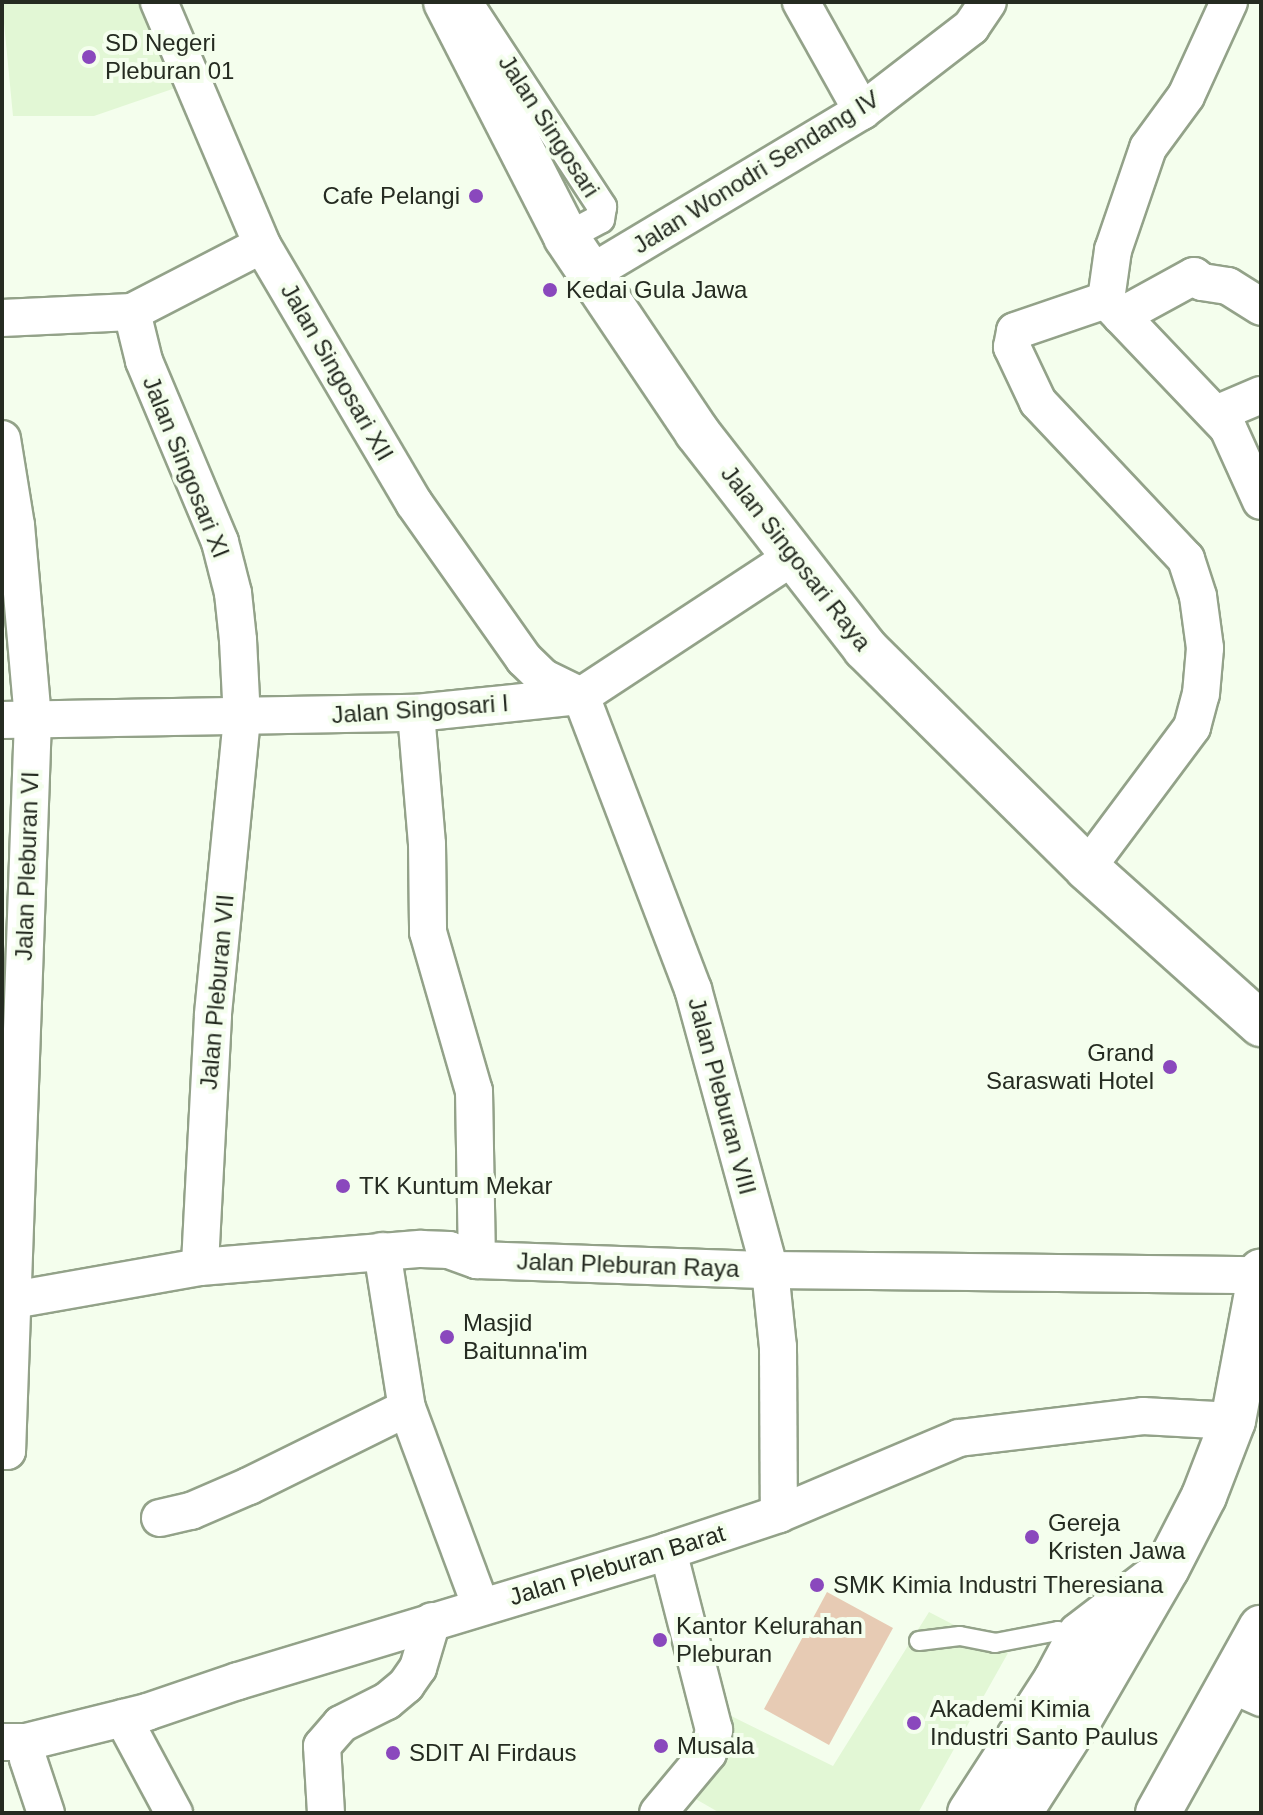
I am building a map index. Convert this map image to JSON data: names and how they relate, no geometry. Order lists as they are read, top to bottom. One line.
{"streets":{"main road":["Jalan Singosari Raya"],"street":["Jalan Singosari","Jalan Wonodri Sendang IV","Jalan Singosari XII","Jalan Singosari XI","Jalan Singosari I","Jalan Pleburan VI","Jalan Pleburan VII","Jalan Pleburan VIII","Jalan Pleburan Raya","Jalan Pleburan Barat"]},"crossings":[["Jalan Singosari","Jalan Singosari Raya"],["Jalan Wonodri Sendang IV","Jalan Singosari Raya"],["Jalan Singosari XII","Jalan Singosari I"],["Jalan Singosari XII","Jalan Pleburan VIII"],["Jalan Singosari XI","Jalan Singosari I"],["Jalan Singosari XI","Jalan Pleburan VII"],["Jalan Singosari Raya","Jalan Singosari I"],["Jalan Singosari I","Jalan Pleburan VI"],["Jalan Singosari I","Jalan Pleburan VII"],["Jalan Singosari I","Jalan Pleburan VIII"],["Jalan Pleburan VI","Jalan Pleburan Raya"],["Jalan Pleburan VII","Jalan Pleburan Raya"],["Jalan Pleburan VIII","Jalan Pleburan Raya"],["Jalan Pleburan VIII","Jalan Pleburan Barat"]],"places":["SD Negeri Pleburan 01","Cafe Pelangi","Kedai Gula Jawa","Grand Saraswati Hotel","TK Kuntum Mekar","Masjid Baitunna'im","Gereja Kristen Jawa","SMK Kimia Industri Theresiana","Kantor Kelurahan Pleburan","Akademi Kimia Industri Santo Paulus","Musala","SDIT Al Firdaus"]}
